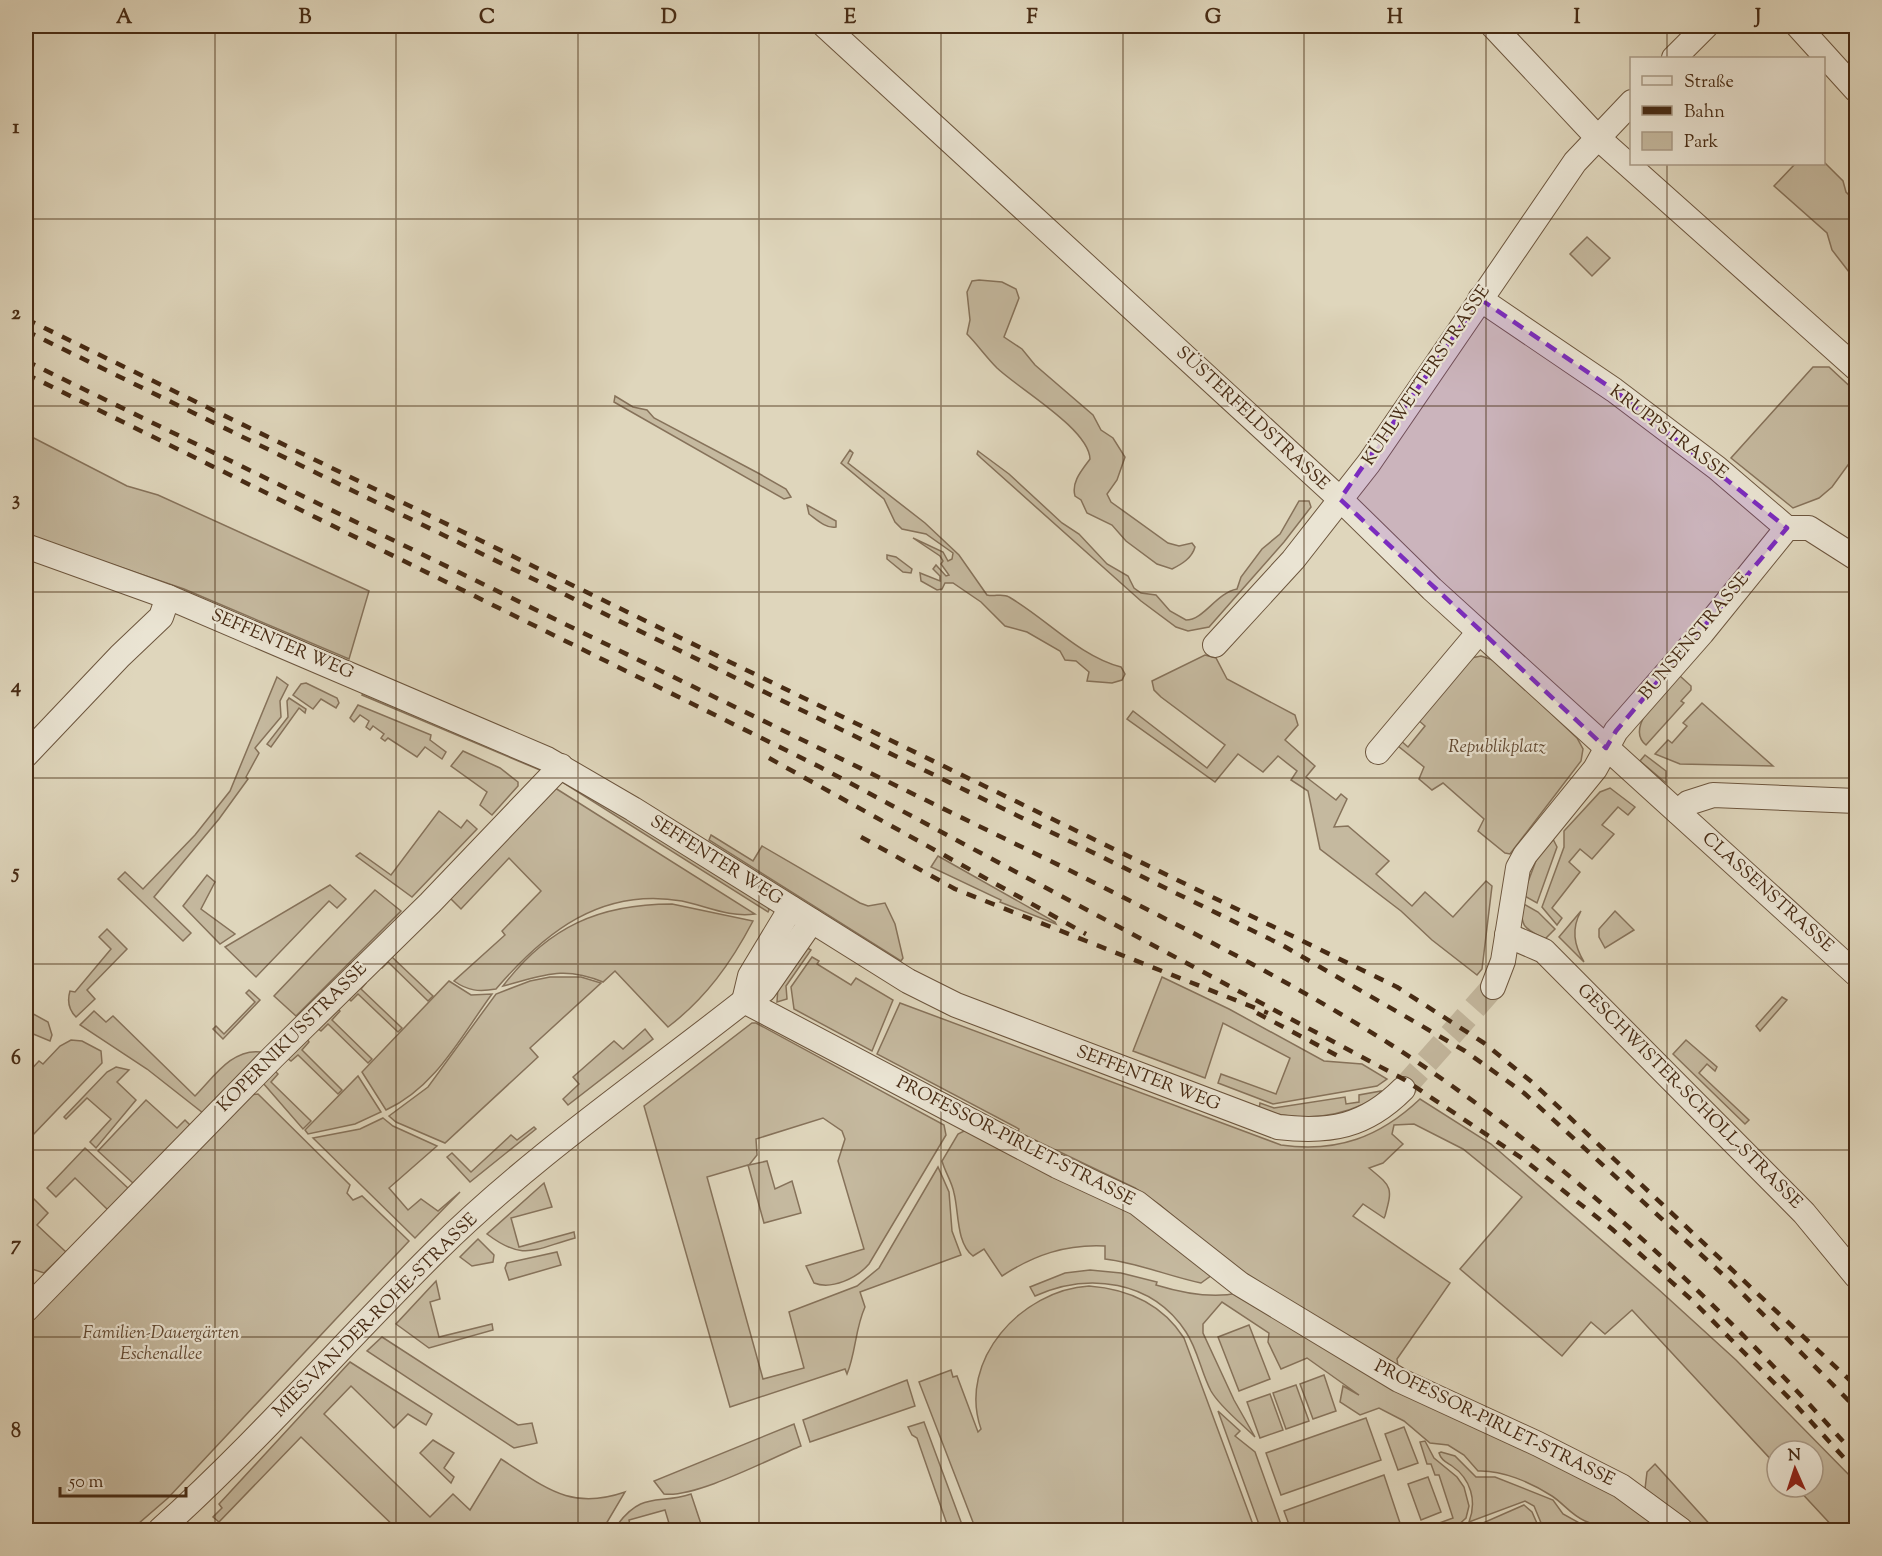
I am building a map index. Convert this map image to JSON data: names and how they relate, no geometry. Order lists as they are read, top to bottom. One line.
{"streets":{"street":["KÜHLWETTERSTRASSE","SÜSTERFELDSTRASSE","KRUPPSTRASSE","BUNSENSTRASSE","SEFFENTER WEG","CLASSENSTRASSE","KOPERNIKUSSTRASSE","GESCHWISTER-SCHOLL-STRASSE","PROFESSOR-PIRLET-STRASSE","MIES-VAN-DER-ROHE-STRASSE"]},"crossings":[["KÜHLWETTERSTRASSE","SÜSTERFELDSTRASSE"],["KÜHLWETTERSTRASSE","KRUPPSTRASSE"],["SÜSTERFELDSTRASSE","BUNSENSTRASSE"],["SÜSTERFELDSTRASSE","CLASSENSTRASSE"],["KRUPPSTRASSE","BUNSENSTRASSE"],["SEFFENTER WEG","KOPERNIKUSSTRASSE"],["SEFFENTER WEG","MIES-VAN-DER-ROHE-STRASSE"],["PROFESSOR-PIRLET-STRASSE","MIES-VAN-DER-ROHE-STRASSE"]],"parks":["Republikplatz","Familien-Dauergärten Eschenallee"],"legend":["Straße","Bahn","Park"],"scale_bar":"50 m","north":"top","grid":{"columns":["A","B","C","D","E","F","G","H","I","J"],"rows":["1","2","3","4","5","6","7","8"]}}
